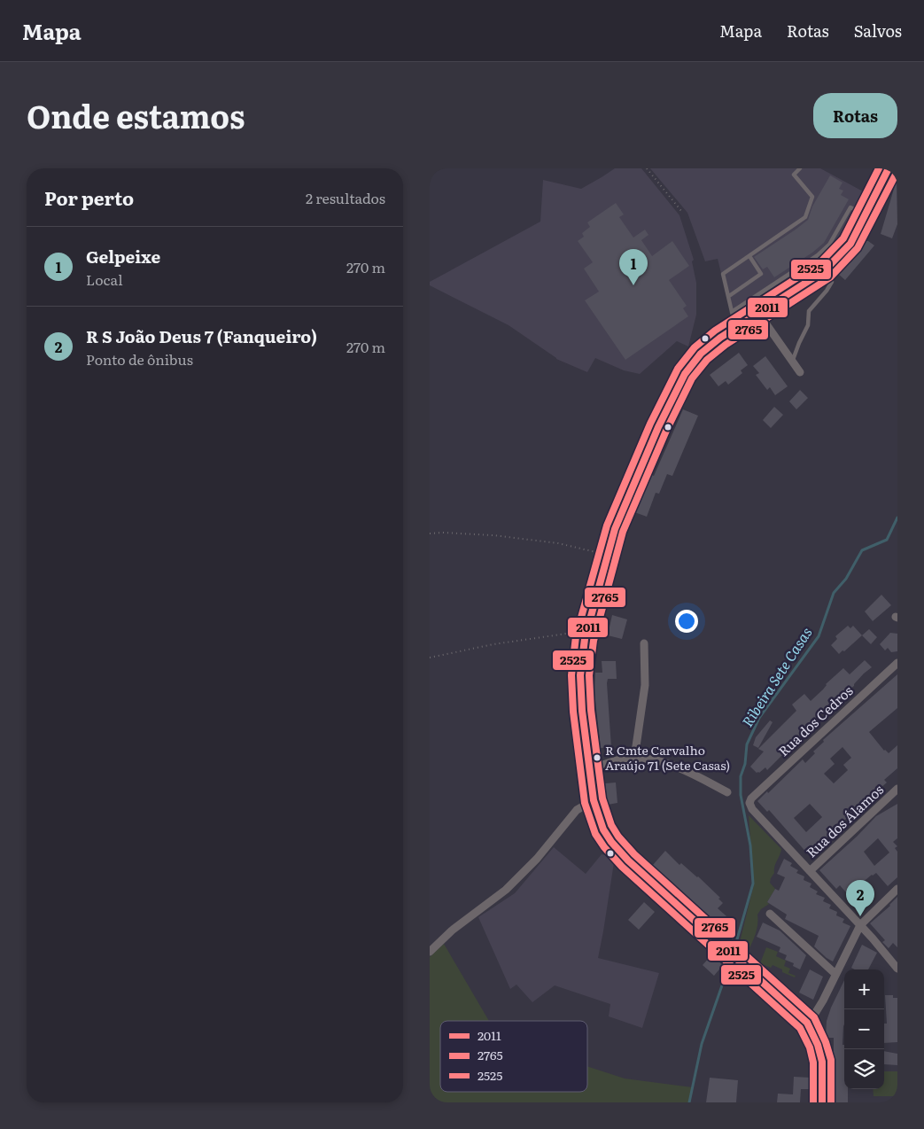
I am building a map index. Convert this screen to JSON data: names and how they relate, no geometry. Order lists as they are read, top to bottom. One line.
{"streets":{"street":["Rua dos Cedros","Rua dos Álamos"]},"crossings":[["Rua dos Cedros","Rua dos Álamos"]],"water":["Ribeira Sete Casas"],"places":["R Cmte Carvalho Araújo 71 (Sete Casas)"],"lines":["transit line 2011","transit line 2525","transit line 2765"],"legend":["2011","2765","2525"],"page":{"header":"Mapa","nav":["Mapa","Rotas","Salvos"],"title":"Onde estamos","buttons":"Rotas","heading":["Por perto","2 resultados"],"list":[{"mark":"1","name":"Gelpeixe","note":"Local","value":"270 m"},{"mark":"2","name":"R S João Deus 7 (Fanqueiro)","note":"Ponto de ônibus","value":"270 m"}],"pins":["1","2"],"map_buttons":["+","−"]}}
